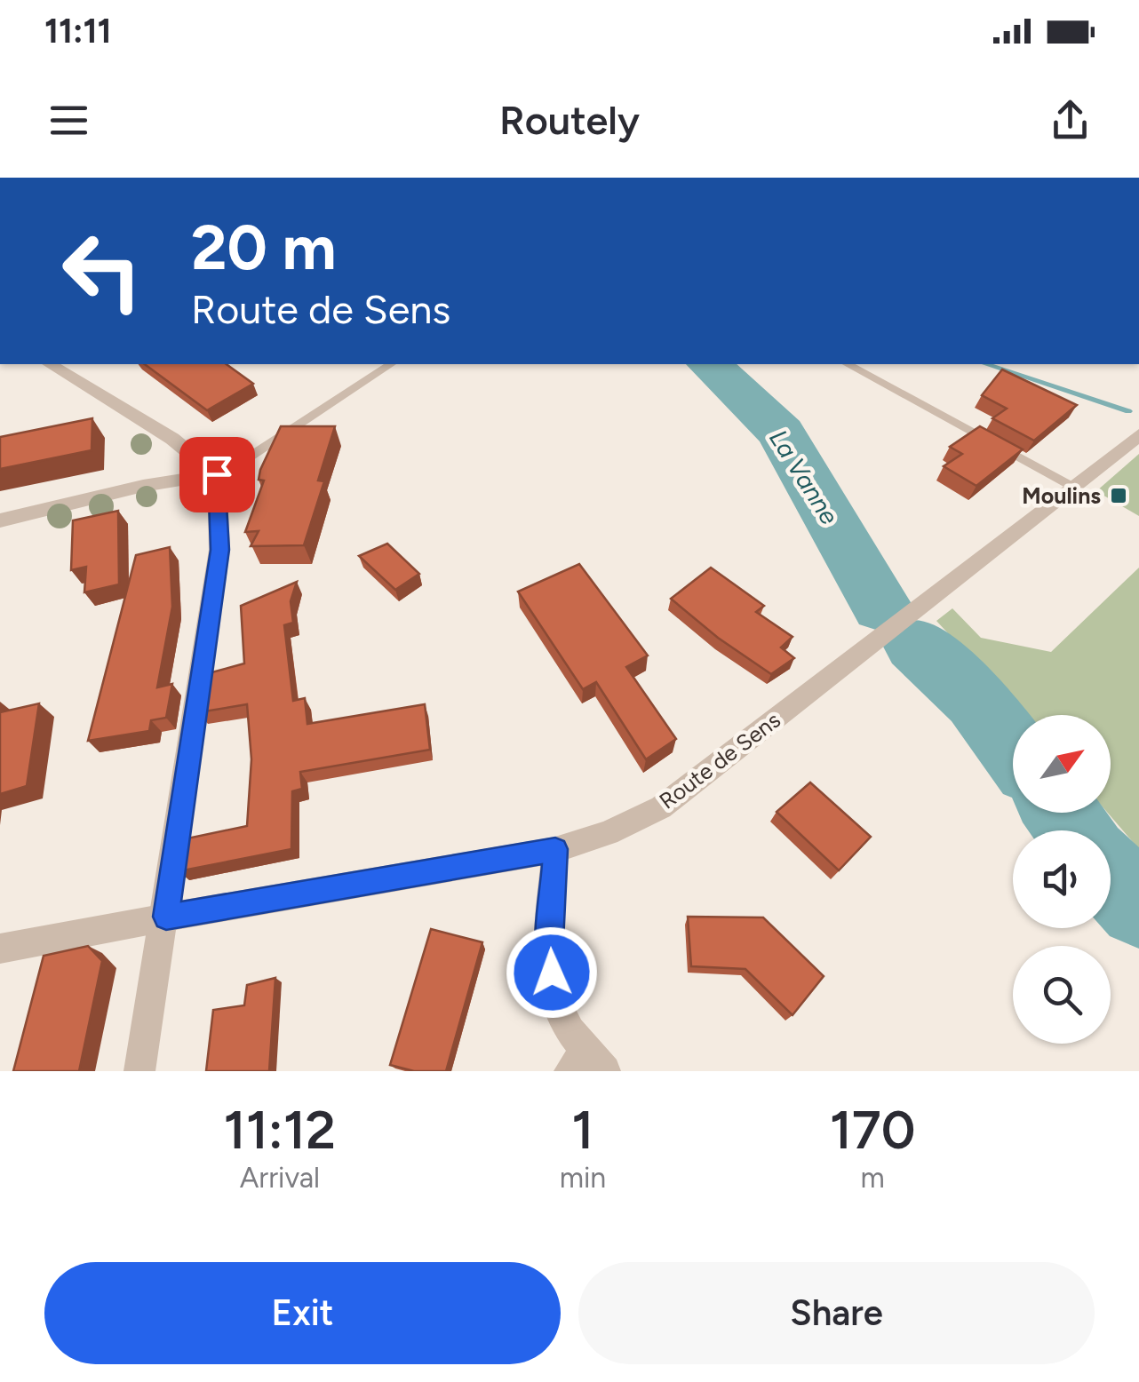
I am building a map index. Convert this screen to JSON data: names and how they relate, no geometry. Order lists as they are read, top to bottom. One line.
{"streets":{"street":["Route de Sens"]},"water":["La Vanne"],"places":{"transit":["Moulins"]},"north":"top right","page":{"status":"11:11","header":"Routely","turn":["20 m","Route de Sens"],"eta":["11:12","Arrival","1","min","170","m"],"buttons":["Exit","Share"]}}
